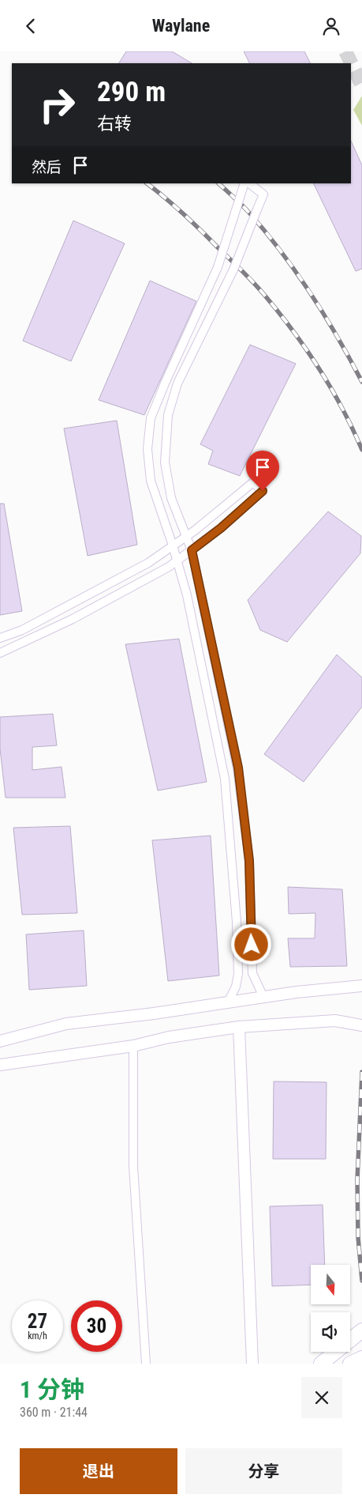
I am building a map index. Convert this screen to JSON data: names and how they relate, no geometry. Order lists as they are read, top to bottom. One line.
{"north":"bottom","page":{"header":"Waylane","turn":["290 m","右转"],"then":"然后","speed":"27 km/h","limit":"30","heading":["1 分钟","360 m · 21:44"],"buttons":["退出","分享"]}}
